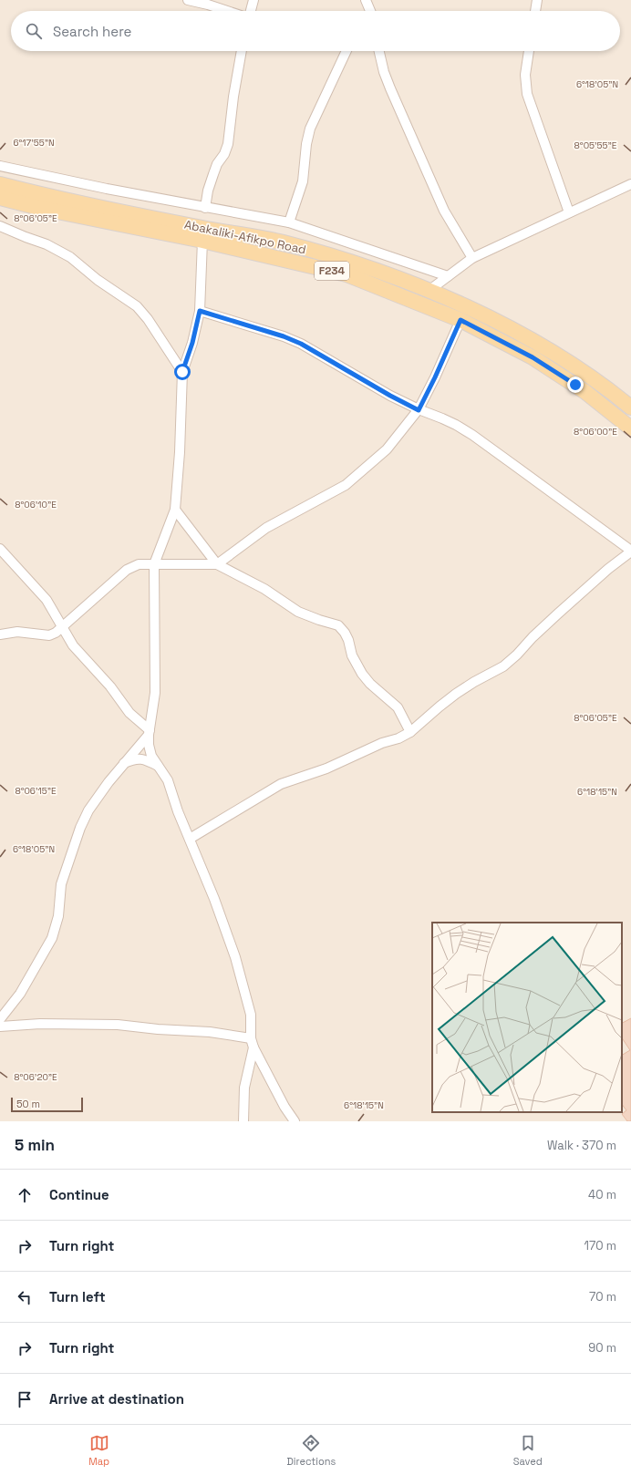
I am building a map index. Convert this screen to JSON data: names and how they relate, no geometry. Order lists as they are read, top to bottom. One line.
{"streets":{"main road":["Abakaliki-Afikpo Road","F234"]},"scale_bar":"50 m","page":{"search":"Search here","scale":"50 m","heading":["5 min","Walk · 370 m"],"list":[["Continue","40 m"],["Turn right","170 m"],["Turn left","70 m"],["Turn right","90 m"],"Arrive at destination"],"nav":["Map","Directions","Saved"]},"coordinates":["6°18'05\"N","6°17'55\"N","8°05'55\"E","8°06'05\"E","8°06'00\"E","8°06'10\"E","8°06'15\"E","6°18'15\"N","8°06'20\"E"]}
